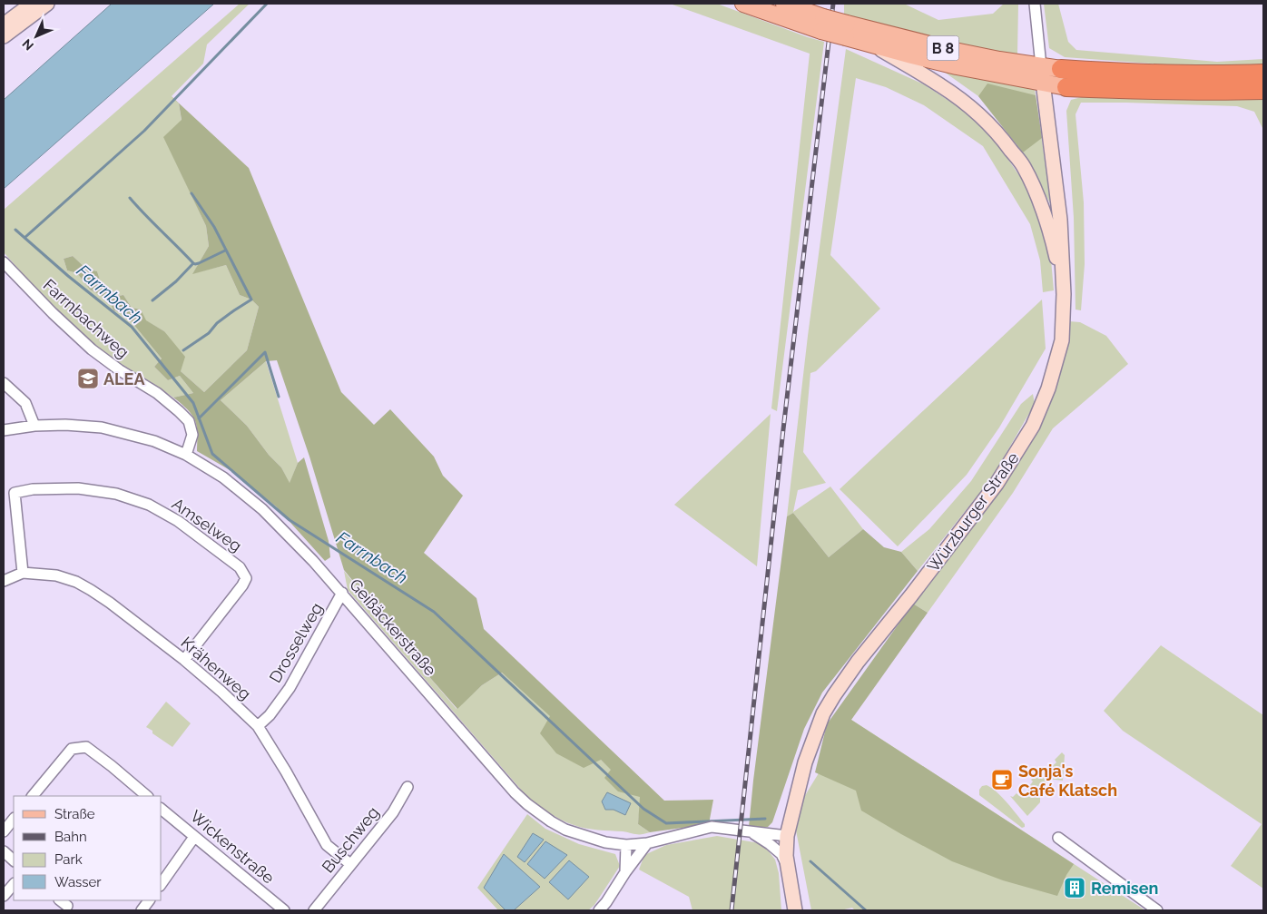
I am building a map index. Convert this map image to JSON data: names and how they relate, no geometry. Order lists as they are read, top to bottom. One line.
{"streets":{"highway":["B 8"],"street":["Farrnbachweg","Würzburger Straße","Amselweg","Geißäckerstraße","Drosselweg","Krähenweg","Buschweg","Wickenstraße"]},"crossings":[["B 8","Würzburger Straße"],["Farrnbachweg","Geißäckerstraße"],["Würzburger Straße","Geißäckerstraße"],["Amselweg","Krähenweg"],["Geißäckerstraße","Drosselweg"],["Drosselweg","Krähenweg"],["Krähenweg","Buschweg"]],"water":["Farrnbach"],"places":{"school or university":["ALEA"],"cafe":["Sonja's Café Klatsch"],"building":["Remisen"]},"legend":["Straße","Bahn","Park","Wasser"],"north":"bottom left"}
